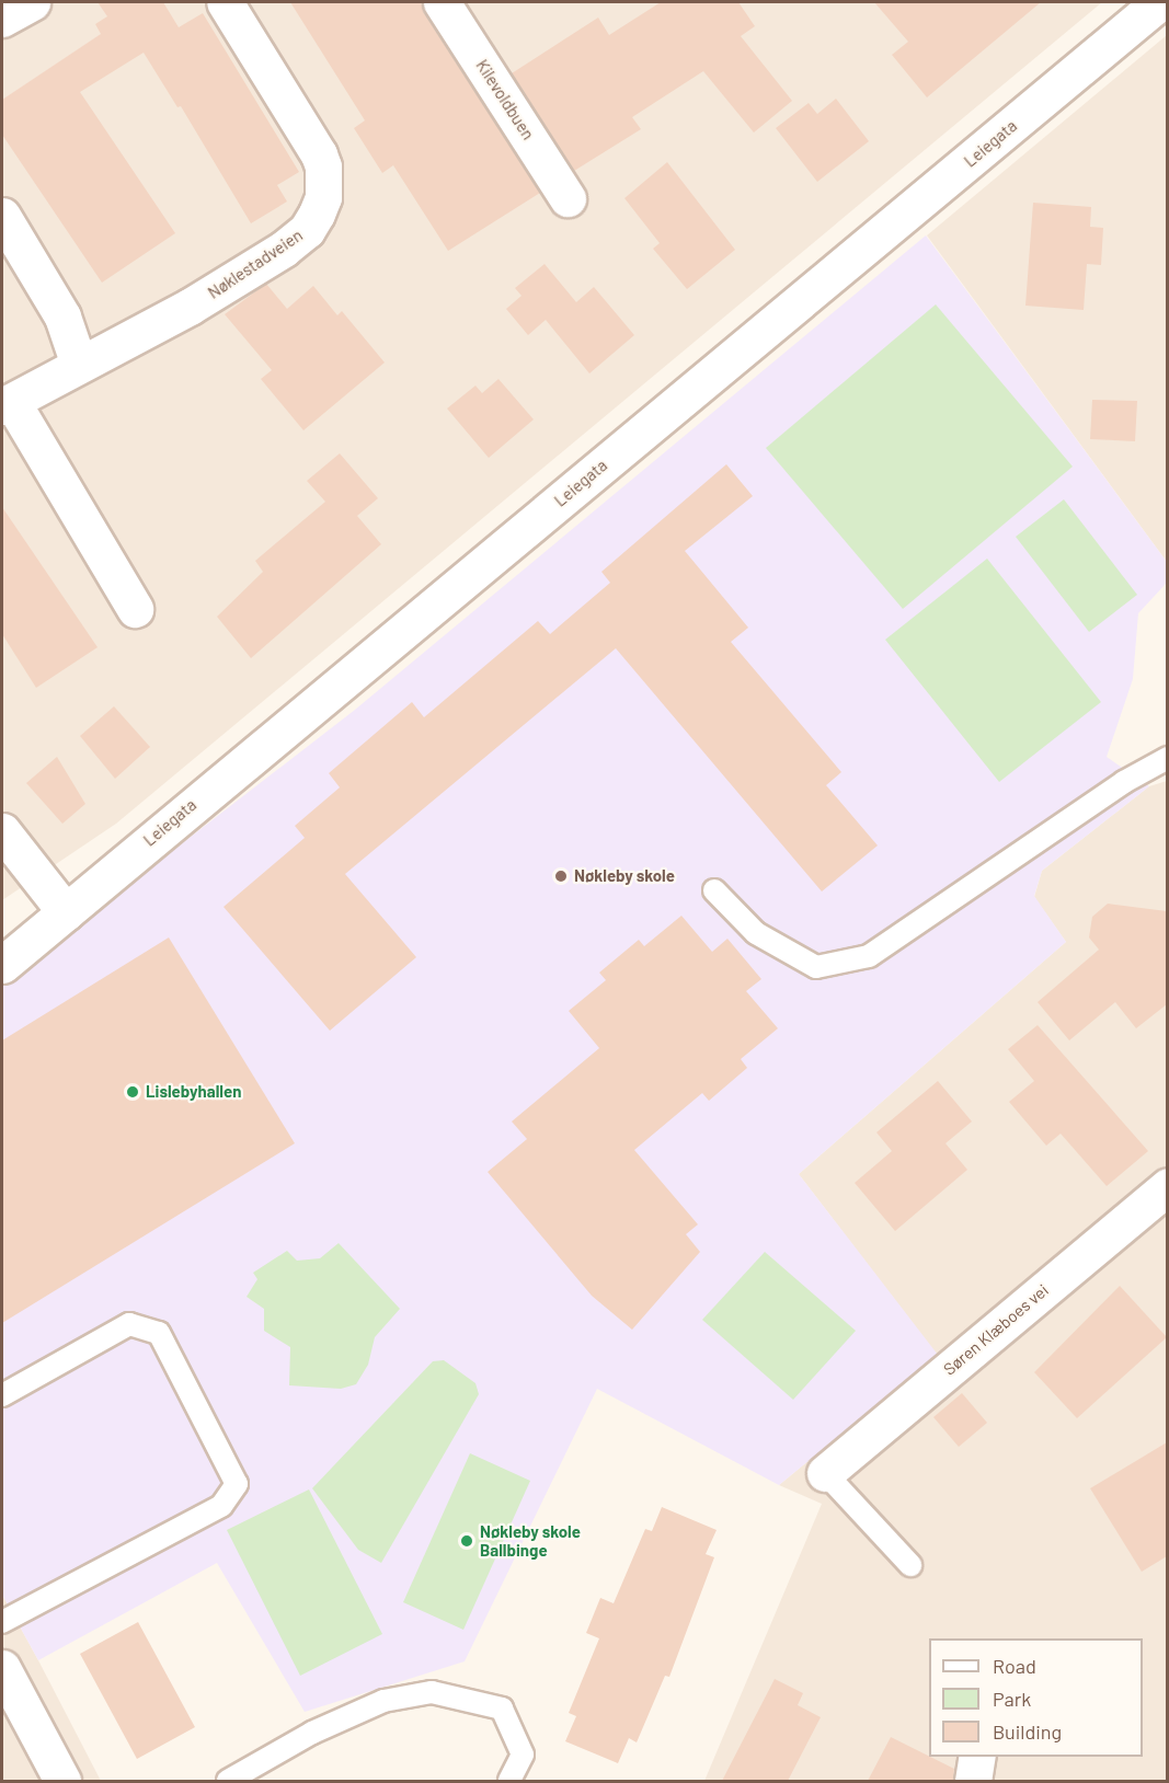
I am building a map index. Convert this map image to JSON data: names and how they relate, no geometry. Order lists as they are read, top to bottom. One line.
{"streets":{"street":["Kilevoldbuen","Leiegata","Nøklestadveien","Søren Klæboes vei"]},"places":["Nøkleby skole","Lislebyhallen","Nøkleby skole Ballbinge"],"legend":["Road","Park","Building"]}
